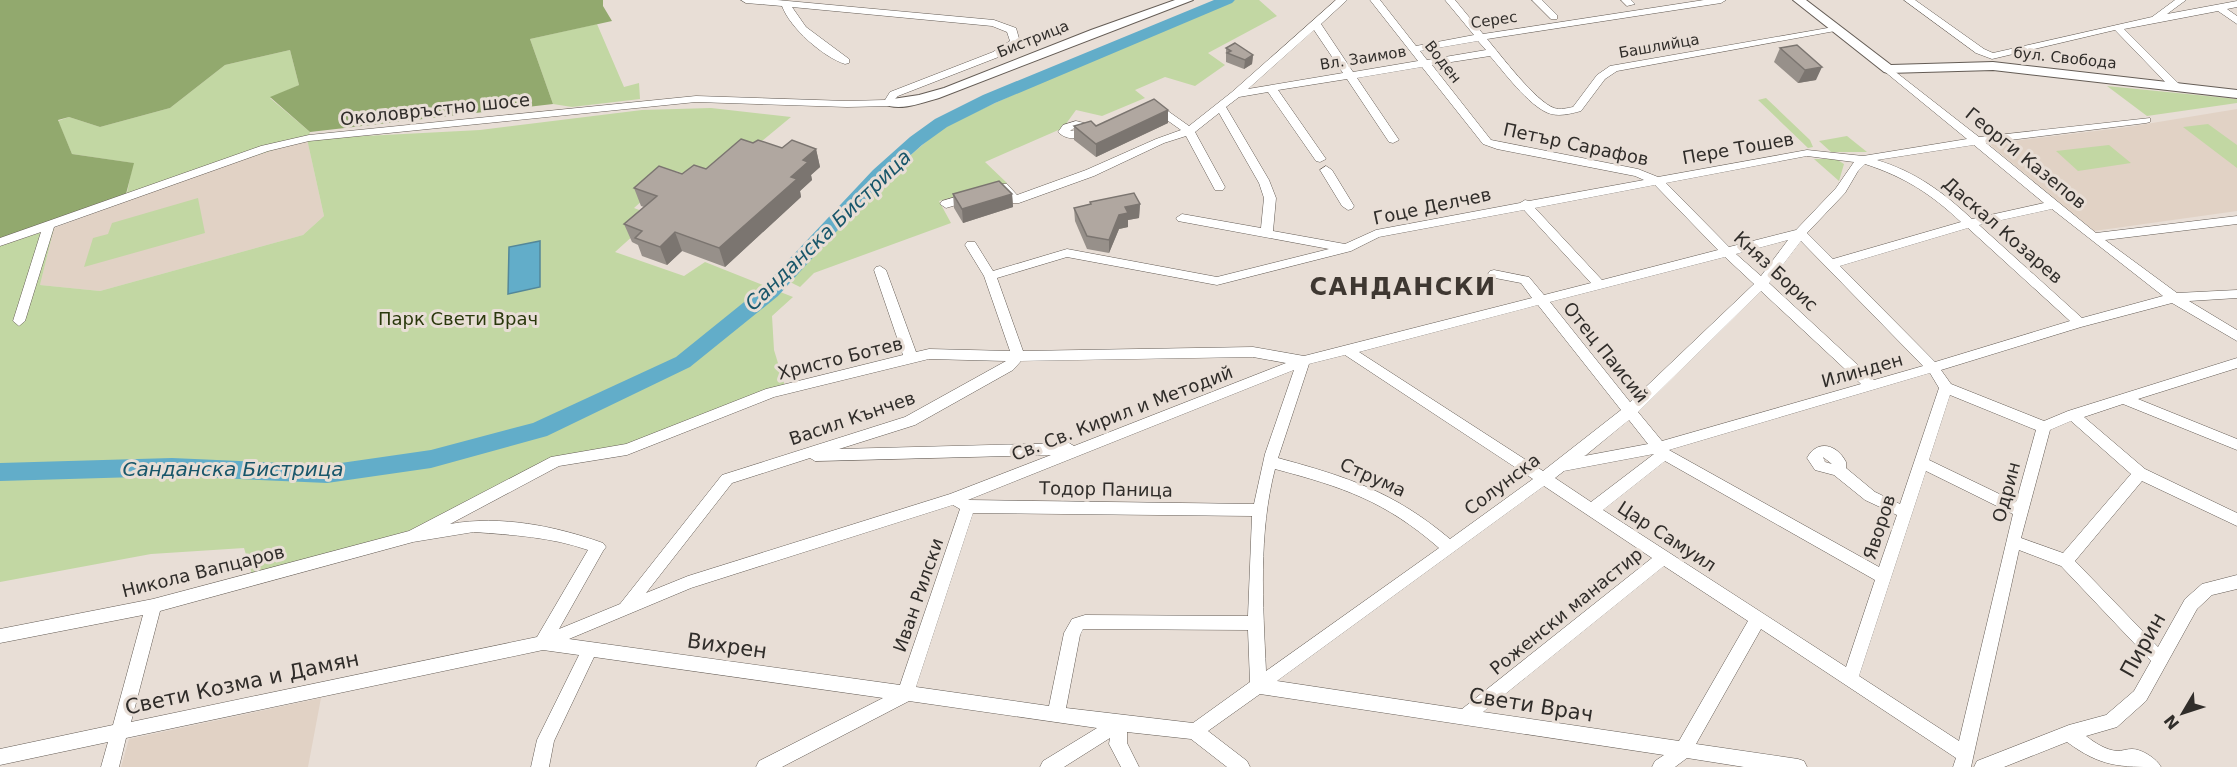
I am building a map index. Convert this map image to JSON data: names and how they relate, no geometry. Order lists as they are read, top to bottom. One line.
{"streets":{"street":["Серес","Бистрица","Башлийца","Вл. Заимов","бул. Свобода","Воден","Околовръстно шосе","Петър Сарафов","Пере Тошев","Георги Казепов","Гоце Делчев","Даскал Козарев","Княз Борис","Отец Паисий","Христо Ботев","Илинден","Св. Св. Кирил и Методий","Васил Кънчев","Струма","Солунска","Тодор Паница","Одрин","Яворов","Цар Самуил","Никола Вапцаров","Иван Рилски","Роженски манастир","Пирин","Вихрен","Свети Козма и Дамян","Свети Врач"]},"crossings":[["Серес","Башлийца"],["Серес","Воден"],["Бистрица","Околовръстно шосе"],["Башлийца","Вл. Заимов"],["Башлийца","Георги Казепов"],["Вл. Заимов","Воден"],["бул. Свобода","Георги Казепов"],["Воден","Петър Сарафов"],["Петър Сарафов","Пере Тошев"],["Петър Сарафов","Гоце Делчев"],["Петър Сарафов","Княз Борис"],["Пере Тошев","Георги Казепов"],["Пере Тошев","Гоце Делчев"],["Пере Тошев","Даскал Козарев"],["Пере Тошев","Княз Борис"],["Пере Тошев","Солунска"],["Георги Казепов","Илинден"],["Гоце Делчев","Княз Борис"],["Даскал Козарев","Илинден"],["Даскал Козарев","Солунска"],["Княз Борис","Илинден"],["Княз Борис","Св. Св. Кирил и Методий"],["Княз Борис","Солунска"],["Отец Паисий","Илинден"],["Отец Паисий","Св. Св. Кирил и Методий"],["Отец Паисий","Солунска"],["Христо Ботев","Св. Св. Кирил и Методий"],["Христо Ботев","Васил Кънчев"],["Христо Ботев","Никола Вапцаров"],["Илинден","Солунска"],["Св. Св. Кирил и Методий","Васил Кънчев"],["Св. Св. Кирил и Методий","Солунска"],["Св. Св. Кирил и Методий","Тодор Паница"],["Св. Св. Кирил и Методий","Цар Самуил"],["Св. Св. Кирил и Методий","Иван Рилски"],["Св. Св. Кирил и Методий","Вихрен"],["Св. Св. Кирил и Методий","Свети Козма и Дамян"],["Струма","Солунска"],["Солунска","Цар Самуил"],["Солунска","Вихрен"],["Солунска","Свети Врач"],["Тодор Паница","Иван Рилски"],["Одрин","Цар Самуил"],["Яворов","Цар Самуил"],["Цар Самуил","Роженски манастир"],["Иван Рилски","Вихрен"],["Роженски манастир","Свети Врач"],["Вихрен","Свети Козма и Дамян"]],"districts":["САНДАНСКИ"],"water":["Санданска Бистрица"],"parks":["Парк Свети Врач"],"north":"bottom left"}
